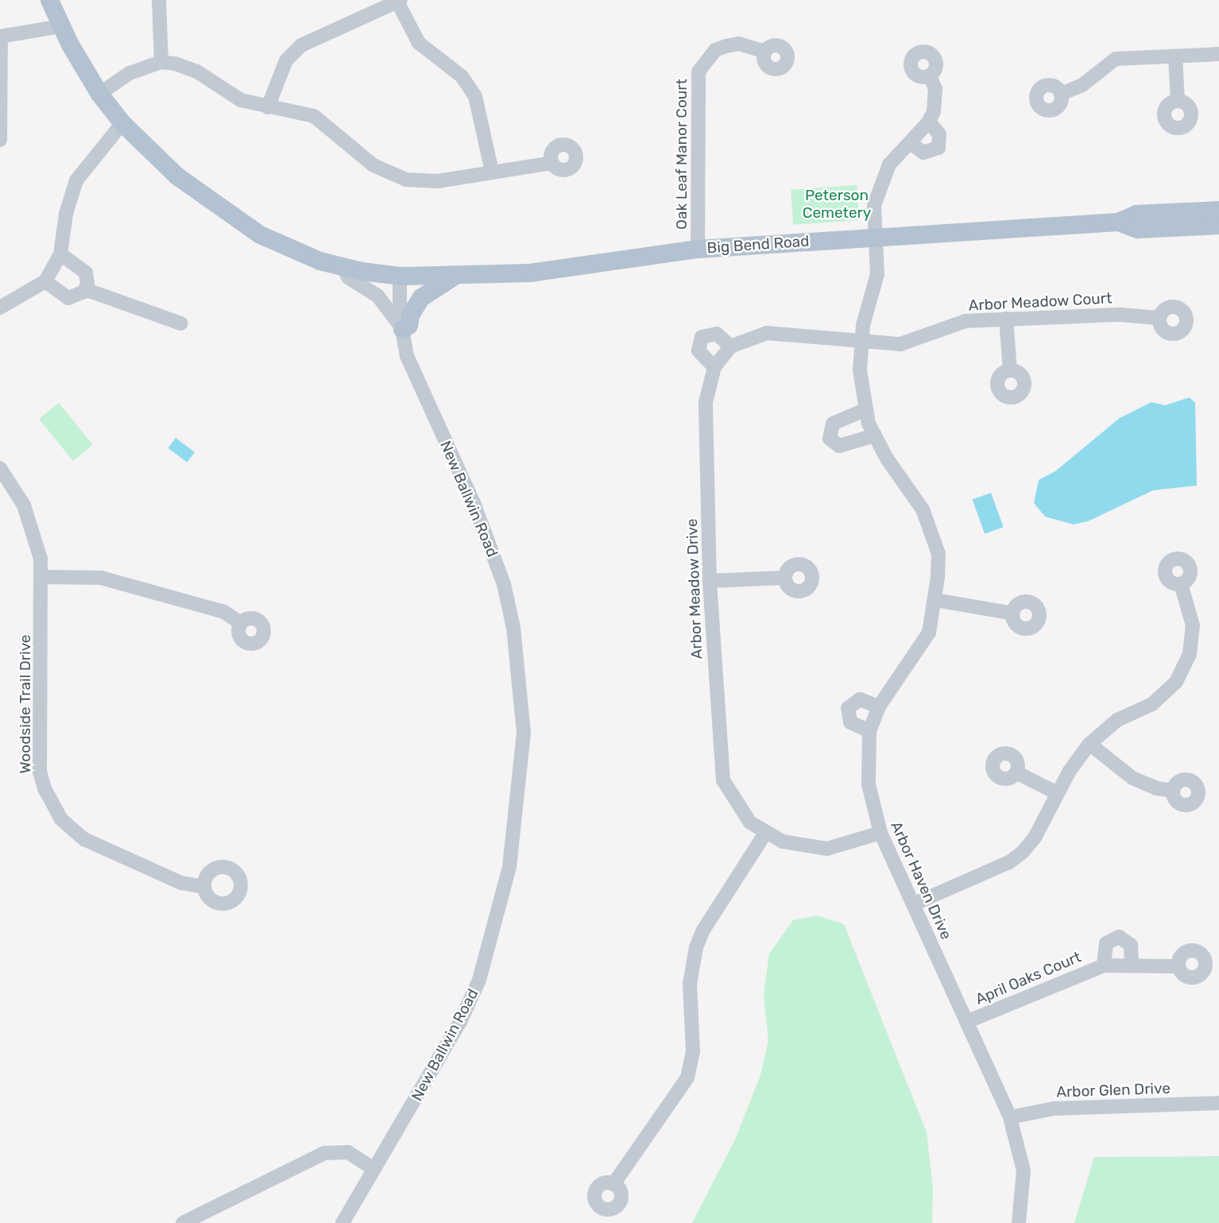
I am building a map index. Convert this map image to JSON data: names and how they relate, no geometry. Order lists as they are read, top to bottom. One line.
{"streets":{"main road":["Big Bend Road"],"street":["Oak Leaf Manor Court","Arbor Meadow Court","New Ballwin Road","Arbor Meadow Drive","Woodside Trail Drive","Arbor Haven Drive","April Oaks Court","Arbor Glen Drive"]},"crossings":[["Oak Leaf Manor Court","Big Bend Road"],["Big Bend Road","New Ballwin Road"],["Big Bend Road","Arbor Haven Drive"],["Arbor Meadow Court","Arbor Meadow Drive"],["Arbor Meadow Court","Arbor Haven Drive"],["Arbor Meadow Drive","Arbor Haven Drive"],["Arbor Haven Drive","April Oaks Court"],["Arbor Haven Drive","Arbor Glen Drive"]],"parks":["Peterson Cemetery"]}
